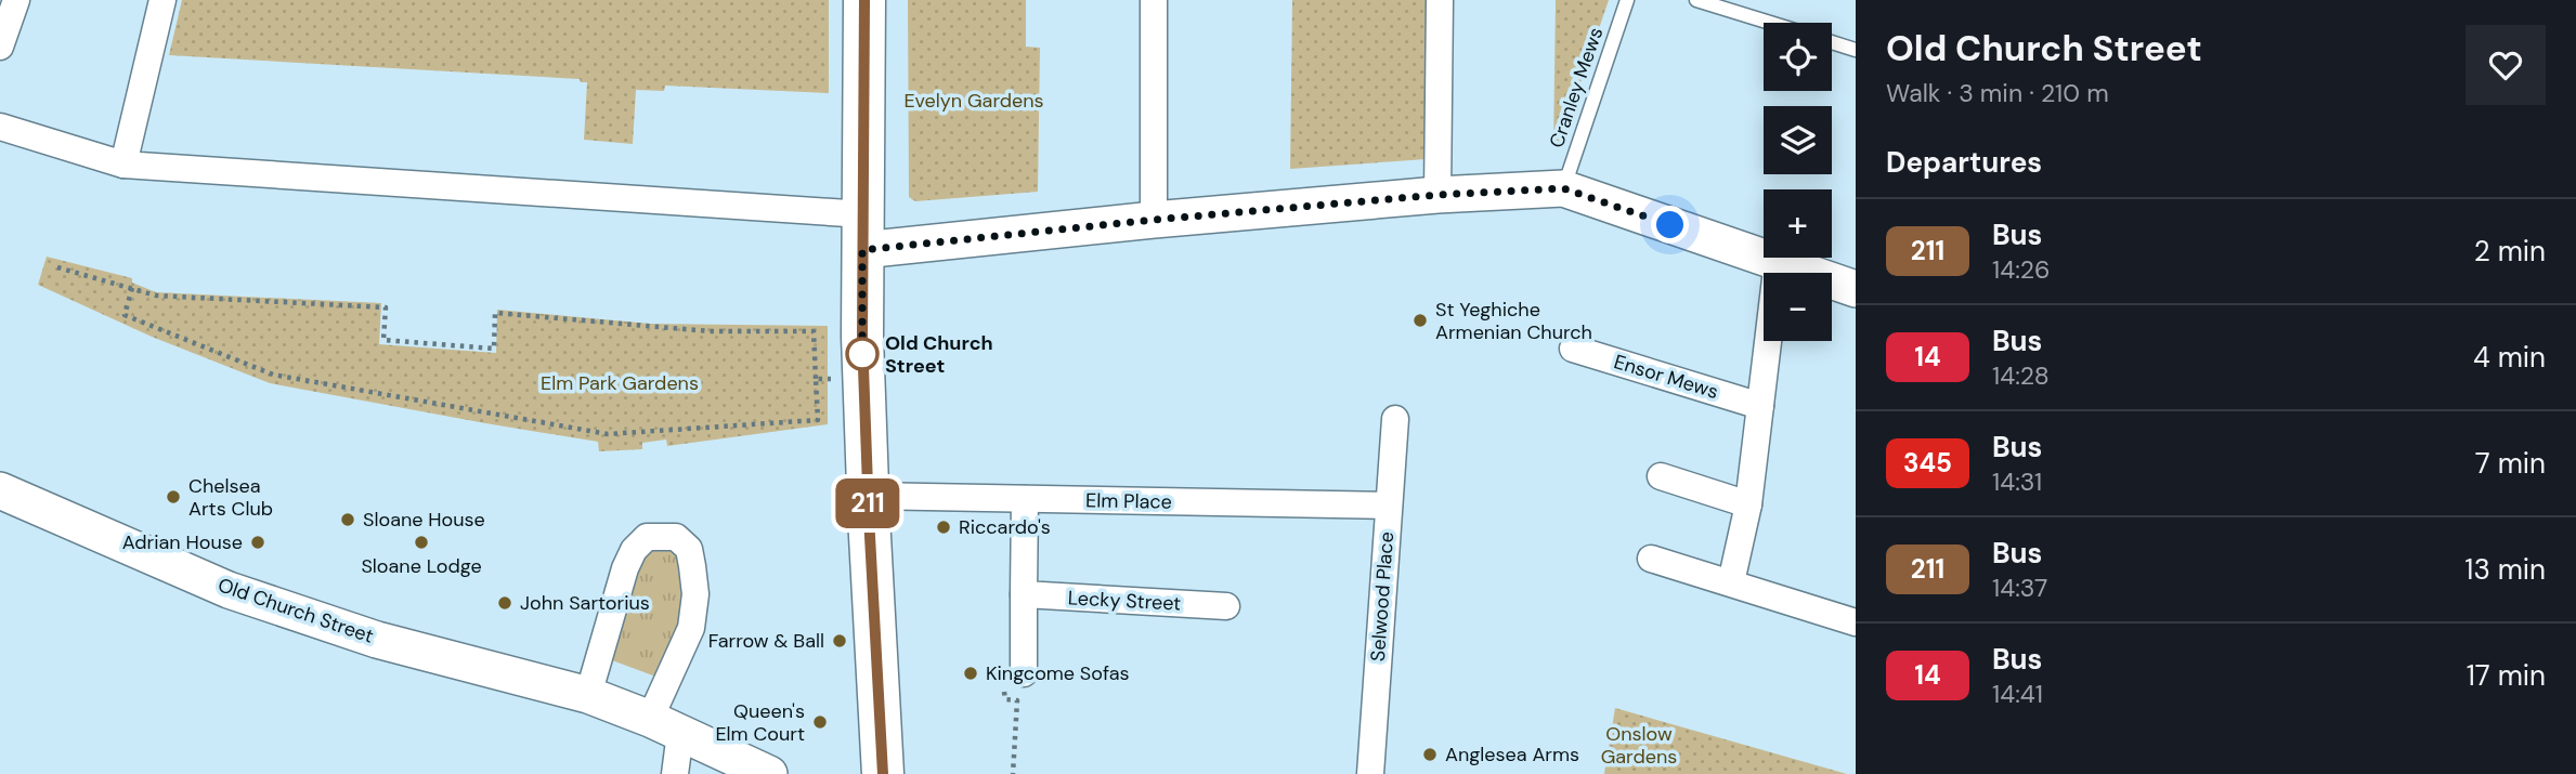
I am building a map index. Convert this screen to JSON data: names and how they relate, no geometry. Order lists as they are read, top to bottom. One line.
{"streets":{"street":["Ensor Mews","Elm Place","Selwood Place","Lecky Street","Old Church Street"],"lane":["Cranley Mews"]},"crossings":[["Elm Place","Selwood Place"]],"parks":["Evelyn Gardens","Elm Park Gardens","Onslow Gardens"],"places":["St Yeghiche Armenian Church","Old Church Street","Chelsea Arts Club","Sloane House","Riccardo's","Adrian House","Sloane Lodge","John Sartorius","Farrow & Ball","Kingcome Sofas","Queen's Elm Court","Anglesea Arms"],"lines":["bus line 211"],"page":{"on_map":"211","heading":[["Old Church Street","Walk · 3 min · 210 m"],"Departures"],"map_buttons":["+","−"],"list":[{"mark":"211","name":"Bus","note":"14:26","value":"2 min"},{"mark":"14","name":"Bus","note":"14:28","value":"4 min"},{"mark":"345","name":"Bus","note":"14:31","value":"7 min"},{"mark":"211","name":"Bus","note":"14:37","value":"13 min"},{"mark":"14","name":"Bus","note":"14:41","value":"17 min"}]}}
